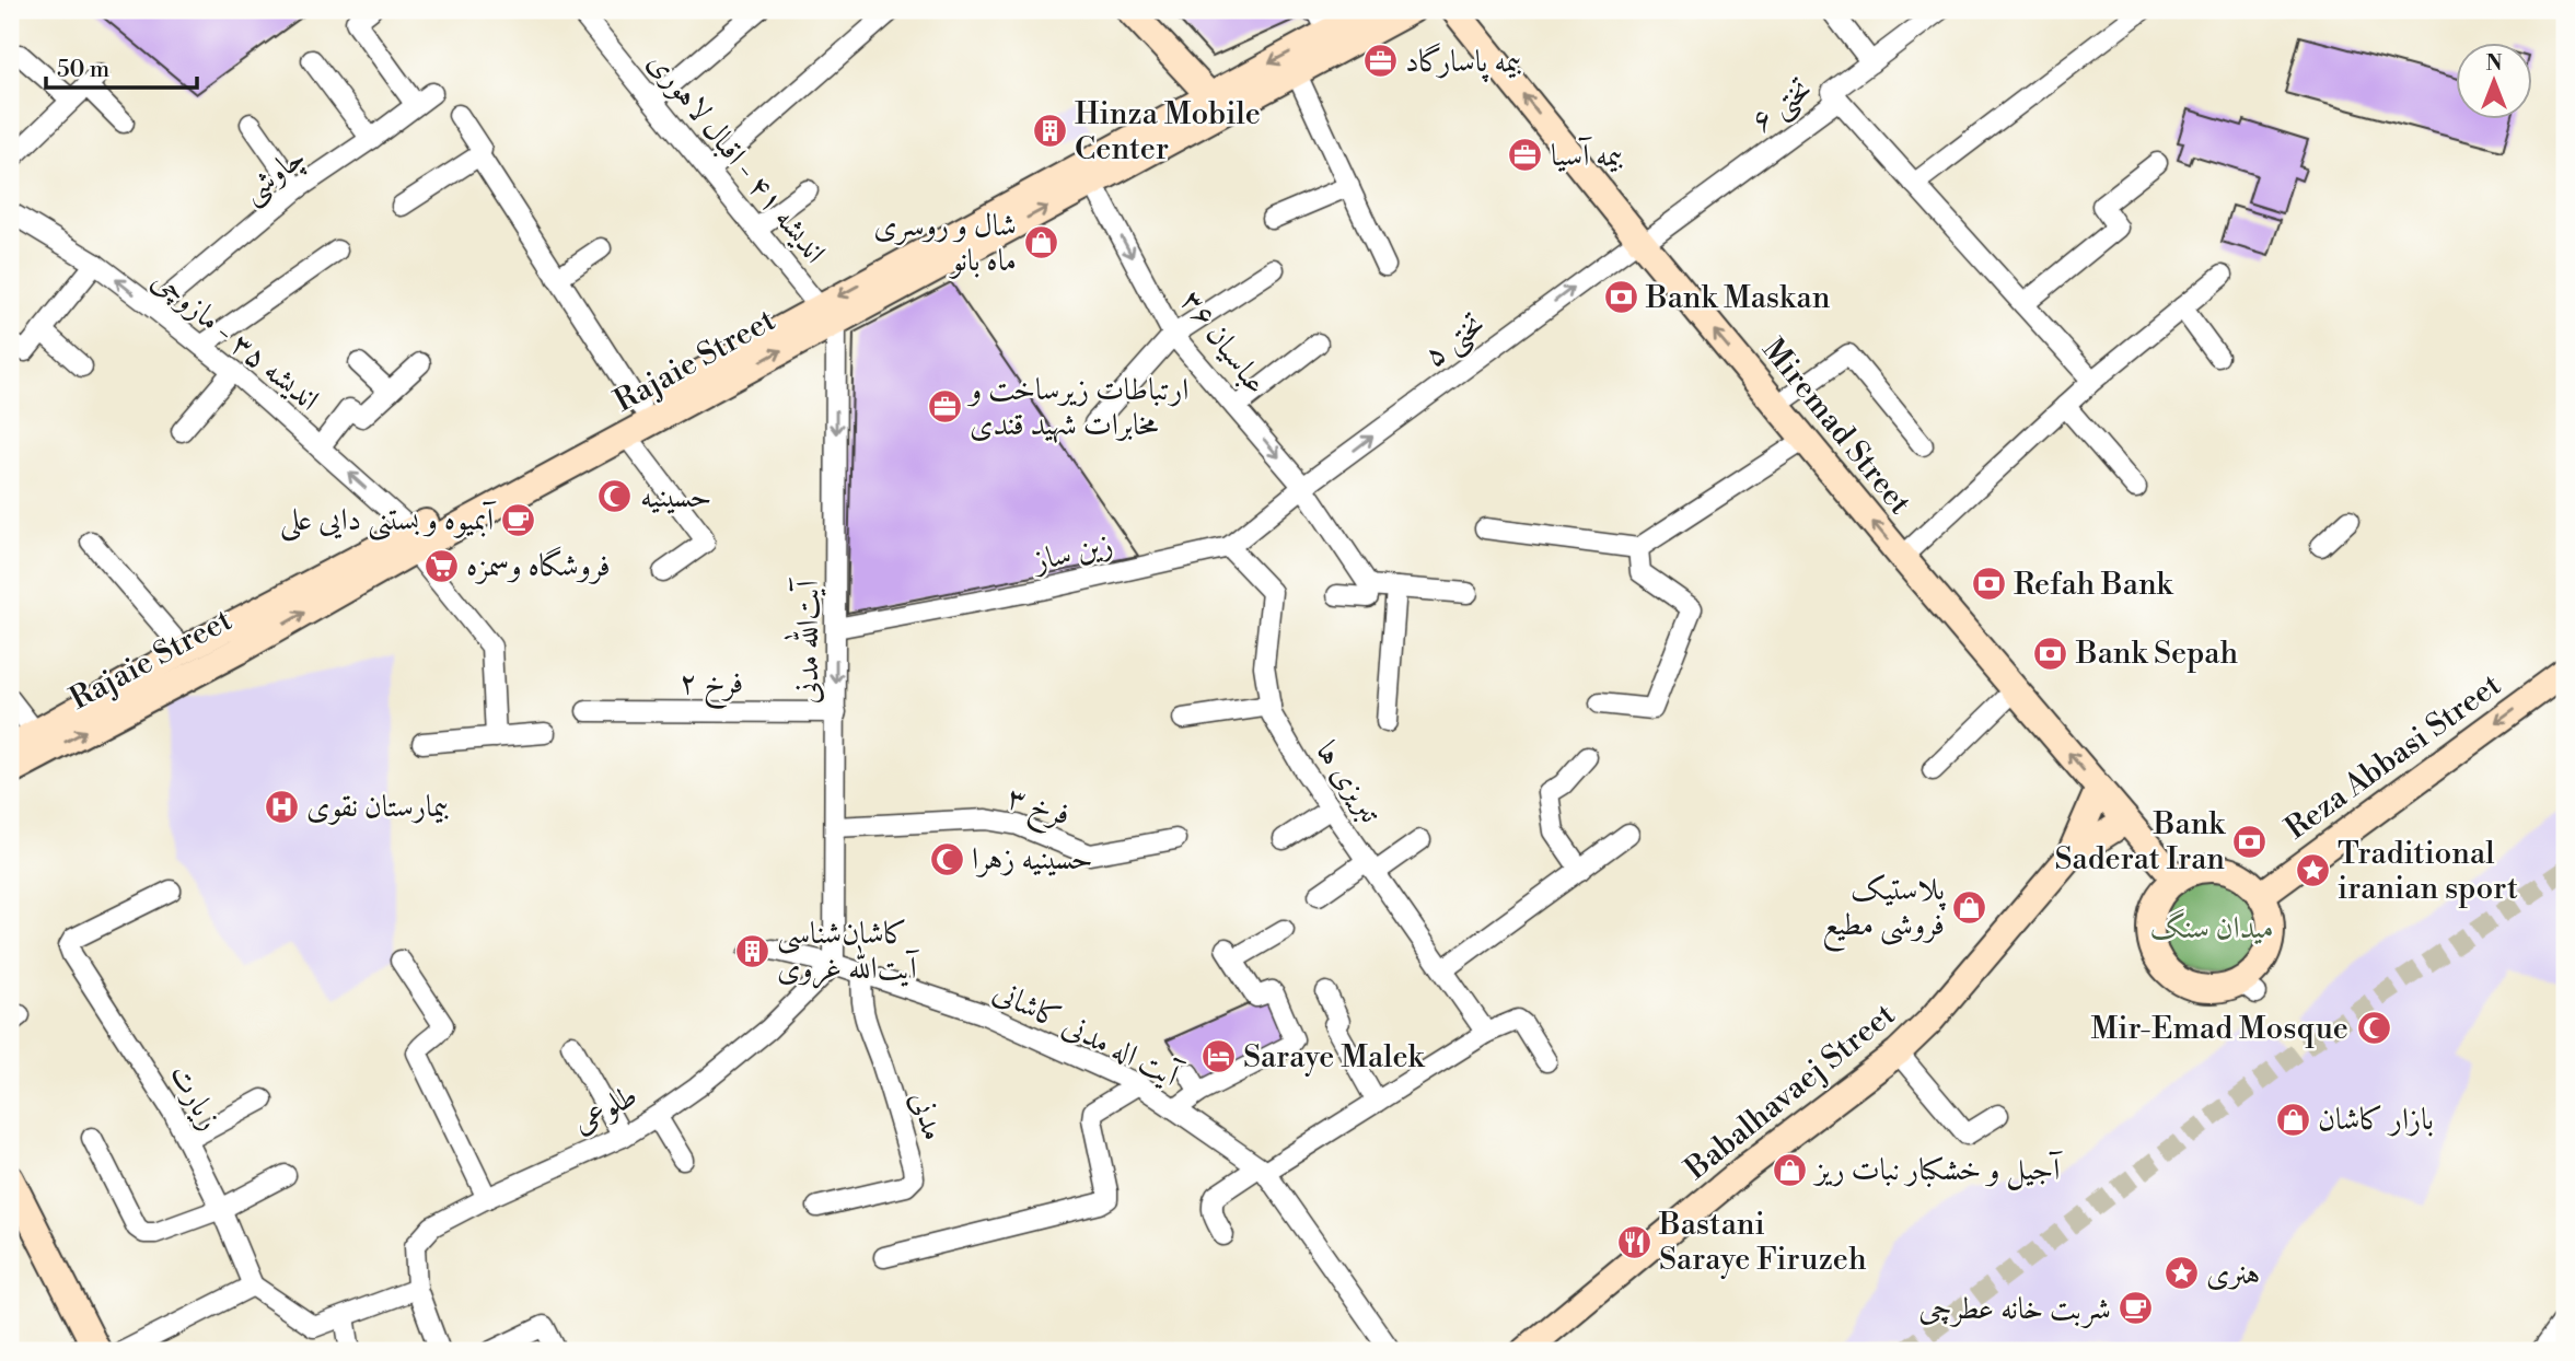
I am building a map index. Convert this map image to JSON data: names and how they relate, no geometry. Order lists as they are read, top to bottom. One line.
{"streets":{"main road":["Rajaie Street","Miremad Street","Reza Abbasi Street","Babalhavaej Street"],"street":["تختی ۶","اندیشه ۴۱ - اقبال لاهوری","چاوشی","اندیشه ۳۵ - مازوچی","تختی ۵","عباسیان ۳۶","زین ساز","آیت‌الله مدنی","فرخ ۲","تبریزی ها","فرخ ۳","آیت اله مدنی کاشانی","زیارت","طلوعی","مدنی"]},"crossings":[["تختی ۶","تختی ۵"],["تختی ۶","Miremad Street"],["اندیشه ۴۱ - اقبال لاهوری","Rajaie Street"],["اندیشه ۴۱ - اقبال لاهوری","آیت‌الله مدنی"],["چاوشی","اندیشه ۳۵ - مازوچی"],["اندیشه ۳۵ - مازوچی","Rajaie Street"],["تختی ۵","عباسیان ۳۶"],["تختی ۵","Miremad Street"],["تختی ۵","زین ساز"],["عباسیان ۳۶","Rajaie Street"],["عباسیان ۳۶","زین ساز"],["Rajaie Street","آیت‌الله مدنی"],["Miremad Street","Reza Abbasi Street"],["زین ساز","آیت‌الله مدنی"],["زین ساز","تبریزی ها"],["آیت‌الله مدنی","فرخ ۲"],["آیت‌الله مدنی","فرخ ۳"],["آیت‌الله مدنی","آیت اله مدنی کاشانی"],["آیت‌الله مدنی","طلوعی"],["آیت اله مدنی کاشانی","طلوعی"],["آیت اله مدنی کاشانی","مدنی"]],"one_way":["تختی ۵","عباسیان ۳۶","Miremad Street","آیت‌الله مدنی","Reza Abbasi Street"],"parks":["میدان سنگ"],"places":{"office":["بیمه پاسارگاد","بیمه آسیا","ارتباطات زیرساخت و مخابرات شهید قندی"],"building":["Hinza Mobile Center","کاشان‌شناسی آیت‌الله غروی"],"shop":["شال و روسری ماه بانو","پلاستیک فروشی مطیع","بازار کاشان","آجیل و خشکبار نبات ریز"],"bank":["Bank Maskan","Refah Bank","Bank Sepah","Bank Saderat Iran"],"mosque":["حسینیه","حسینیه زهرا","Mir-Emad Mosque"],"cafe":["آبمیوه و بستنی دایی علی","شربت خانه عطرچی"],"supermarket":["فروشگاه وسمزه"],"hospital":["بیمارستان نقوی"],"place":["Traditional iranian sport","هنری"],"hotel":["Saraye Malek"],"restaurant":["Bastani Saraye Firuzeh"]},"scale_bar":"50 m","north":"top"}
